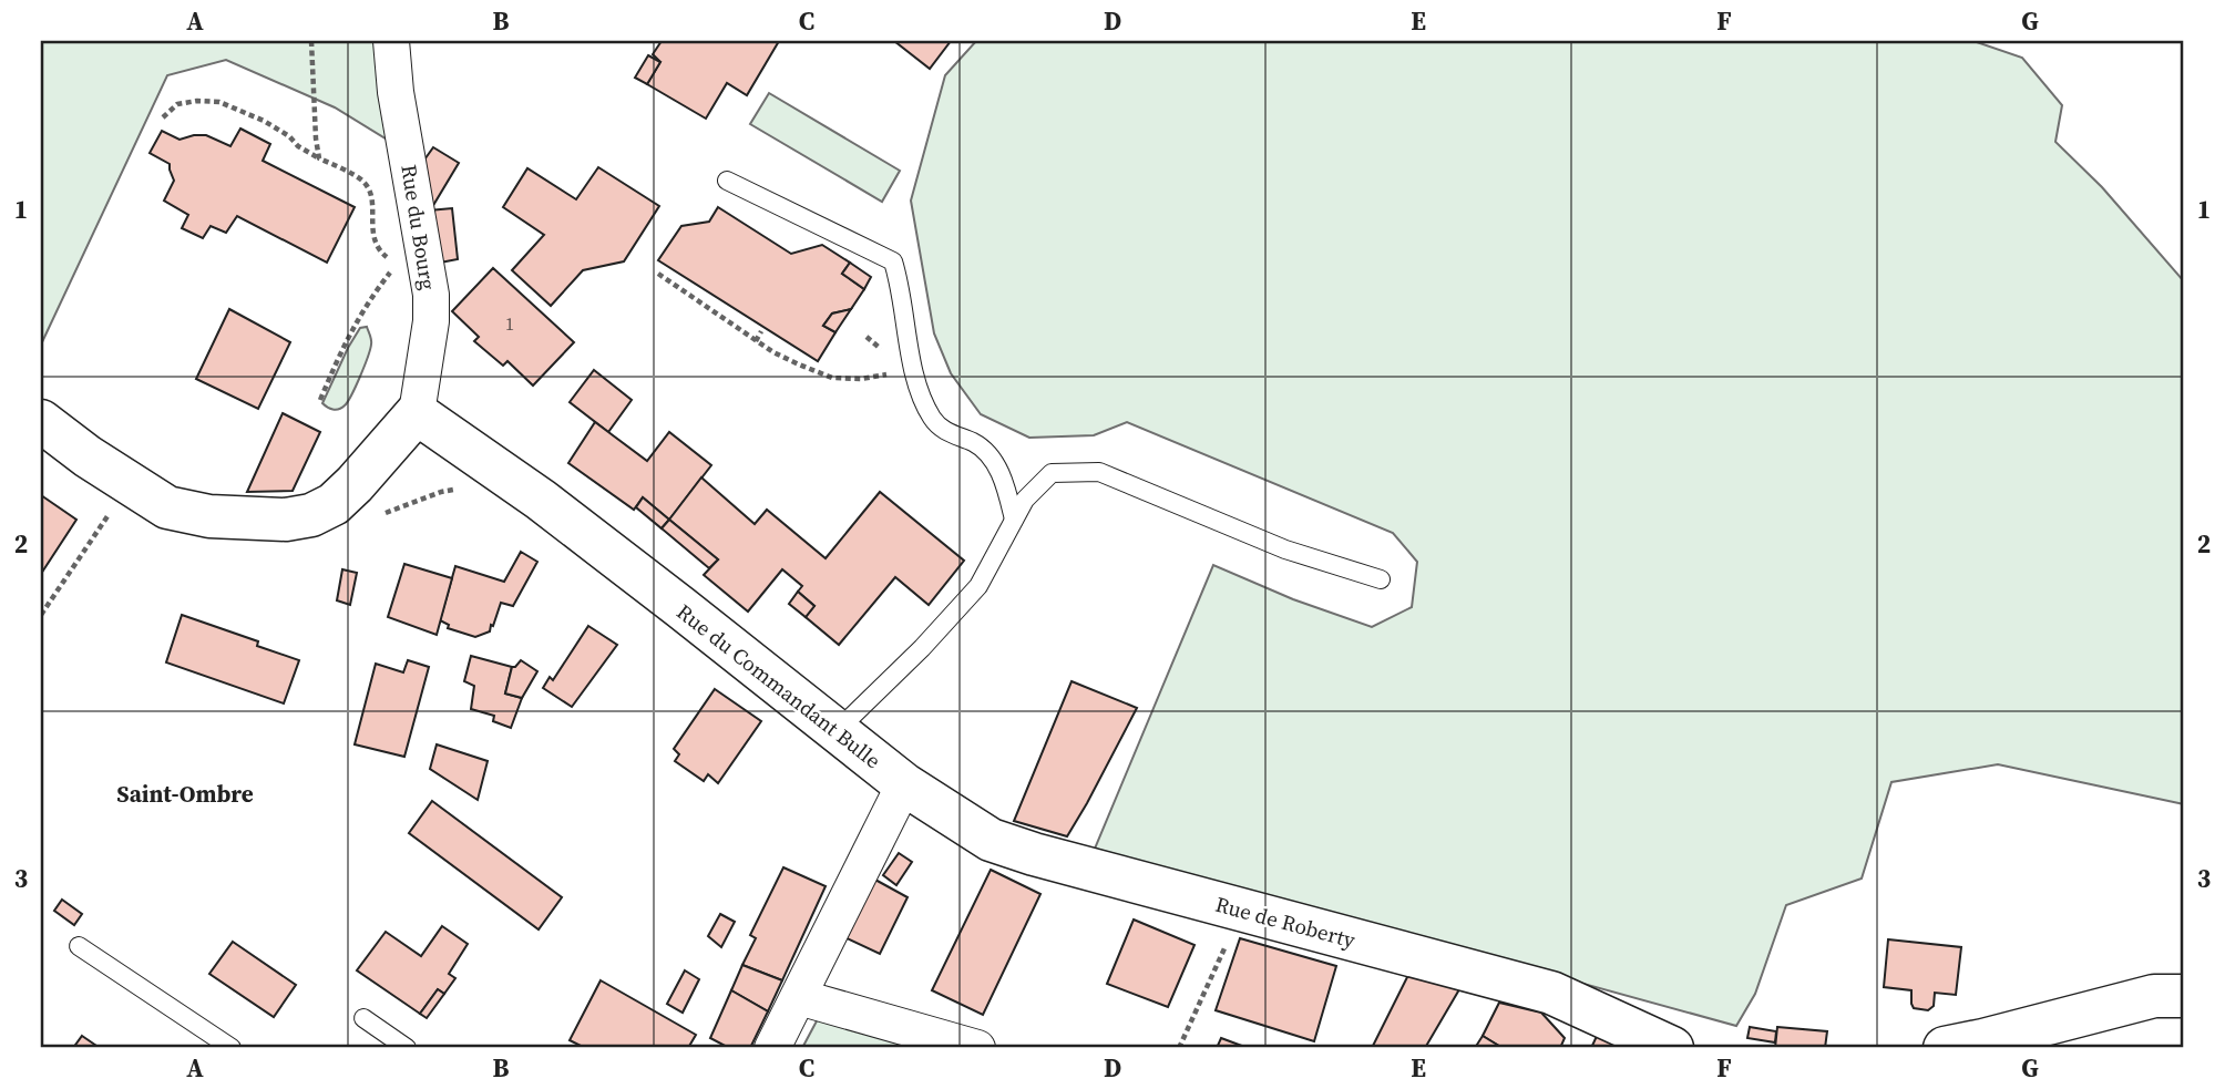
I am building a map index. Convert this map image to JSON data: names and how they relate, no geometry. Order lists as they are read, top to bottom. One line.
{"streets":{"street":["Rue du Bourg","Rue du Commandant Bulle","Rue de Roberty"]},"crossings":[["Rue du Bourg","Rue du Commandant Bulle"],["Rue du Commandant Bulle","Rue de Roberty"]],"districts":["Saint-Ombre"],"house_numbers":["1"],"grid":{"columns":["A","B","C","D","E","F","G"],"rows":["1","2","3"]}}
